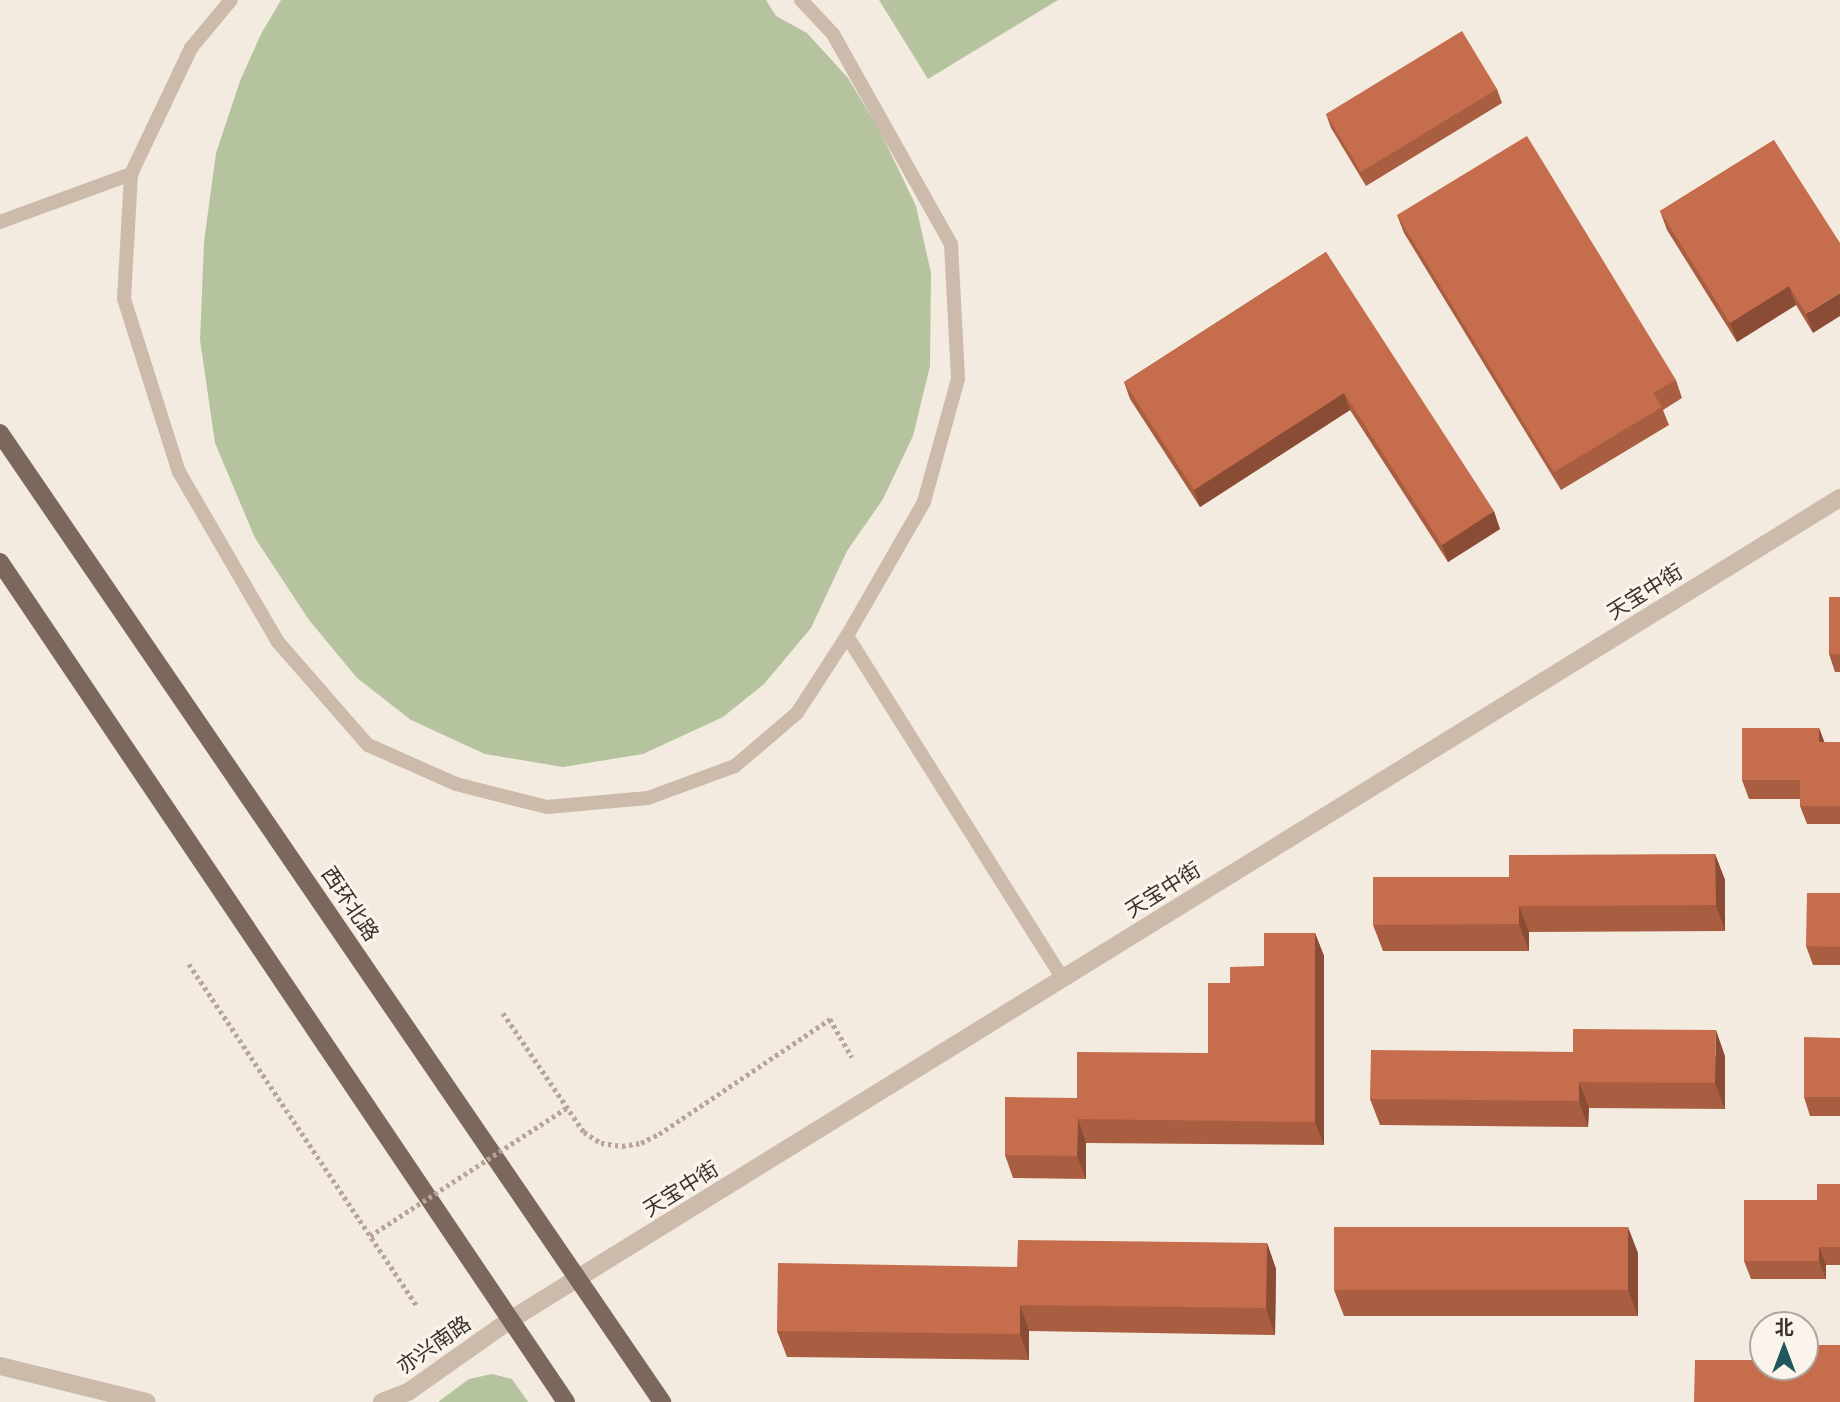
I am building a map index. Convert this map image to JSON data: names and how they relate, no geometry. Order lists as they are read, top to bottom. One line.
{"streets":{"main road":["西环北路"],"street":["天宝中街","亦兴南路"]},"crossings":[["天宝中街","西环北路"],["天宝中街","亦兴南路"]],"north":"top"}
